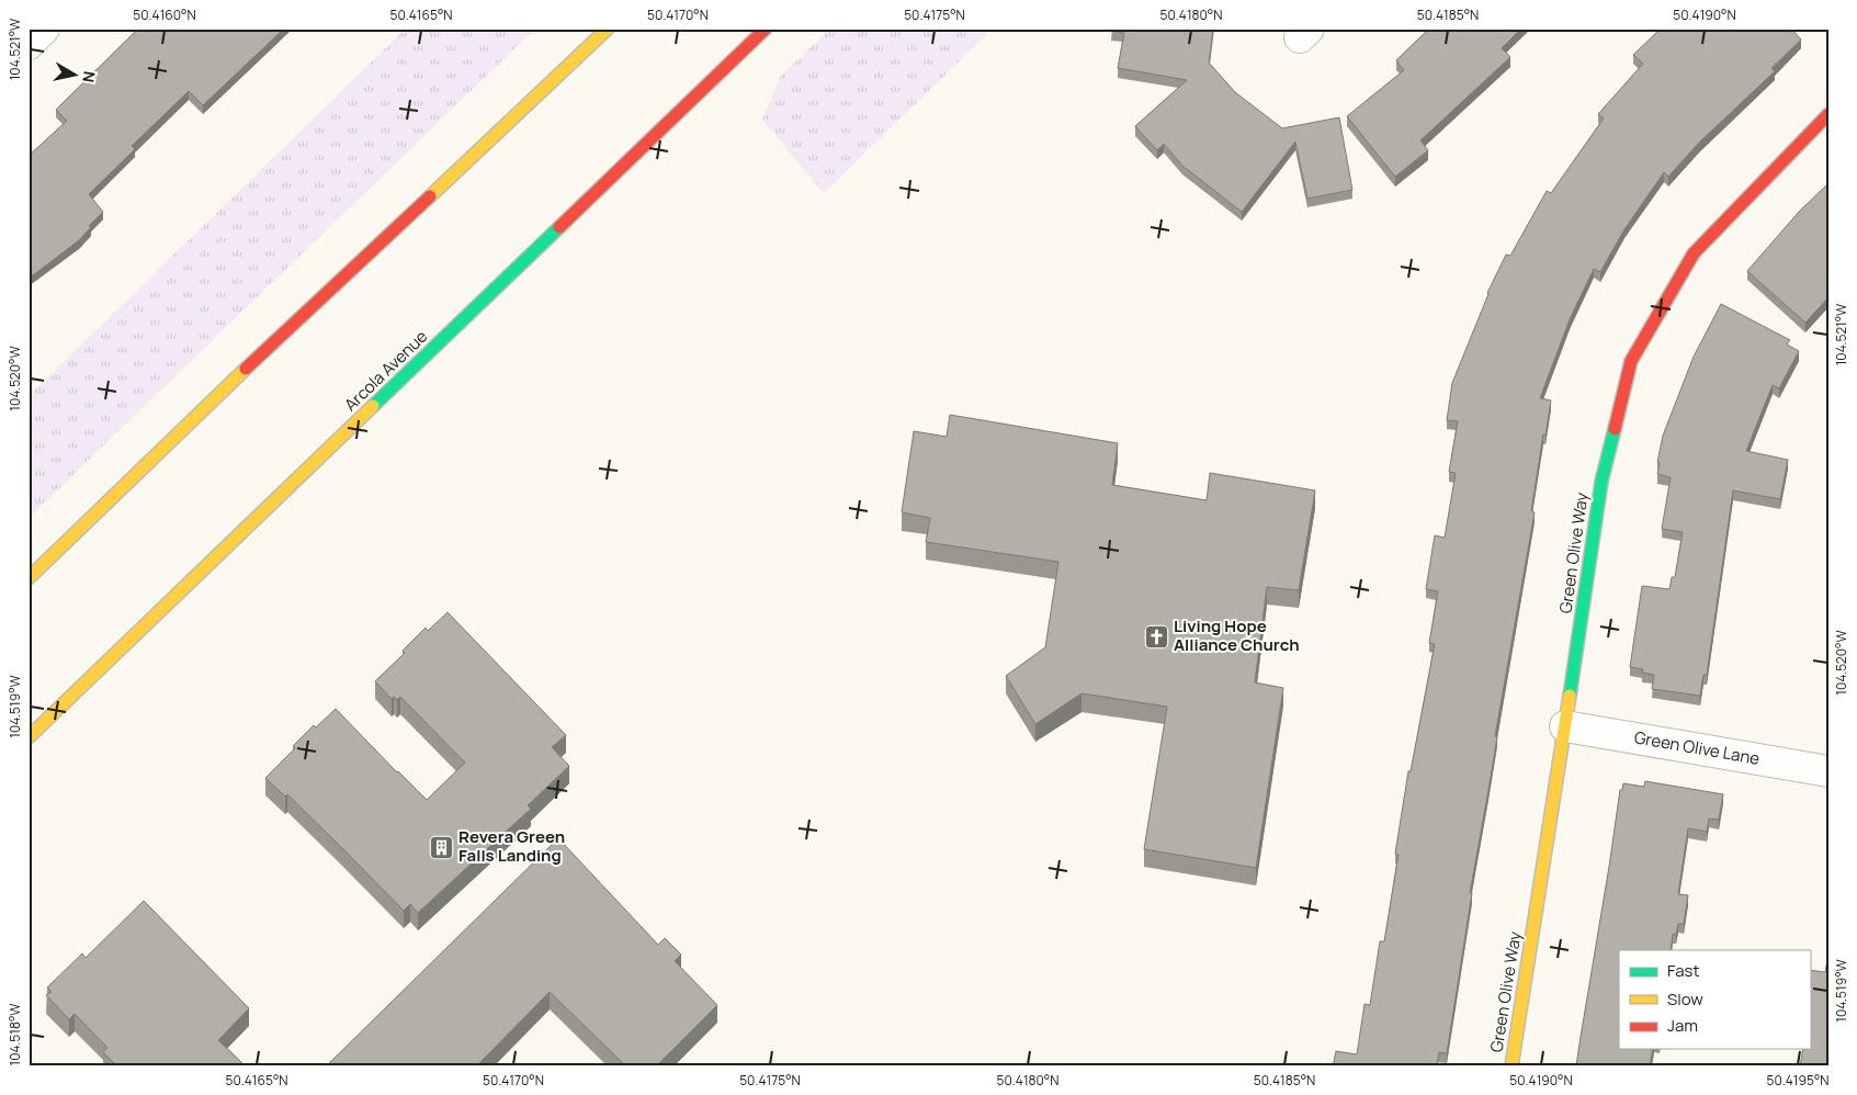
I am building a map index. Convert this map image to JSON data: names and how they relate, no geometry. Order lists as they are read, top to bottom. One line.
{"streets":{"main road":["Arcola Avenue","Green Olive Way"],"street":["Green Olive Lane"]},"crossings":[["Green Olive Way","Green Olive Lane"]],"places":{"church":["Living Hope Alliance Church"],"building":["Revera Green Falls Landing"]},"legend":["Fast","Slow","Jam"],"north":"right","coordinates":["50.4160°N","50.4165°N","50.4170°N","50.4175°N","50.4180°N","50.4185°N","50.4190°N","104.521°W","104.520°W","104.519°W","104.518°W","50.4195°N"]}
